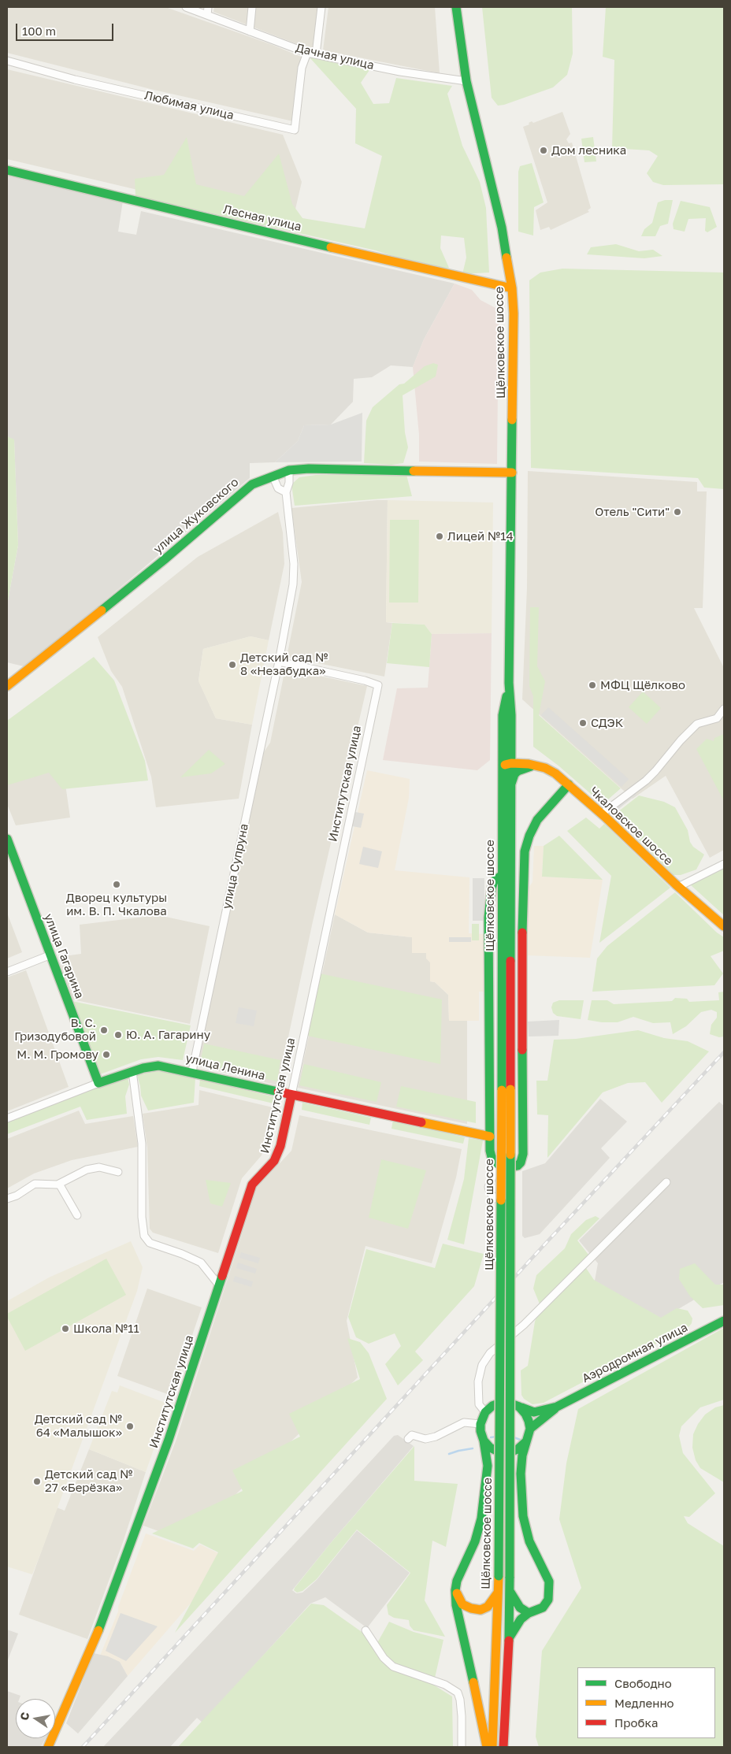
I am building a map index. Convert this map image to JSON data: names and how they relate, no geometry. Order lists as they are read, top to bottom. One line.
{"streets":{"street":["Дачная улица","Любимая улица","Лесная улица","Щёлковское шоссе","улица Жуковского","Институтская улица","Чкаловское шоссе","улица Супруна","улица Гагарина","улица Ленина","Аэродромная улица"]},"crossings":[["Дачная улица","Любимая улица"],["Дачная улица","Щёлковское шоссе"],["Лесная улица","Щёлковское шоссе"],["Щёлковское шоссе","улица Жуковского"],["Щёлковское шоссе","Чкаловское шоссе"],["Институтская улица","улица Супруна"],["Институтская улица","улица Ленина"],["улица Супруна","улица Ленина"],["улица Гагарина","улица Ленина"]],"places":["Дом лесника","Отель \"Сити\"","Лицей №14","Детский сад № 8 «Незабудка»","МФЦ Щёлково","СДЭК","Дворец культуры им. В. П. Чкалова","В. С. Гризодубовой","Ю. А. Гагарину","М. М. Громову","Школа №11","Детский сад № 64 «Малышок»","Детский сад № 27 «Берёзка»"],"legend":["Свободно","Медленно","Пробка"],"scale_bar":"100 m","north":"left"}
